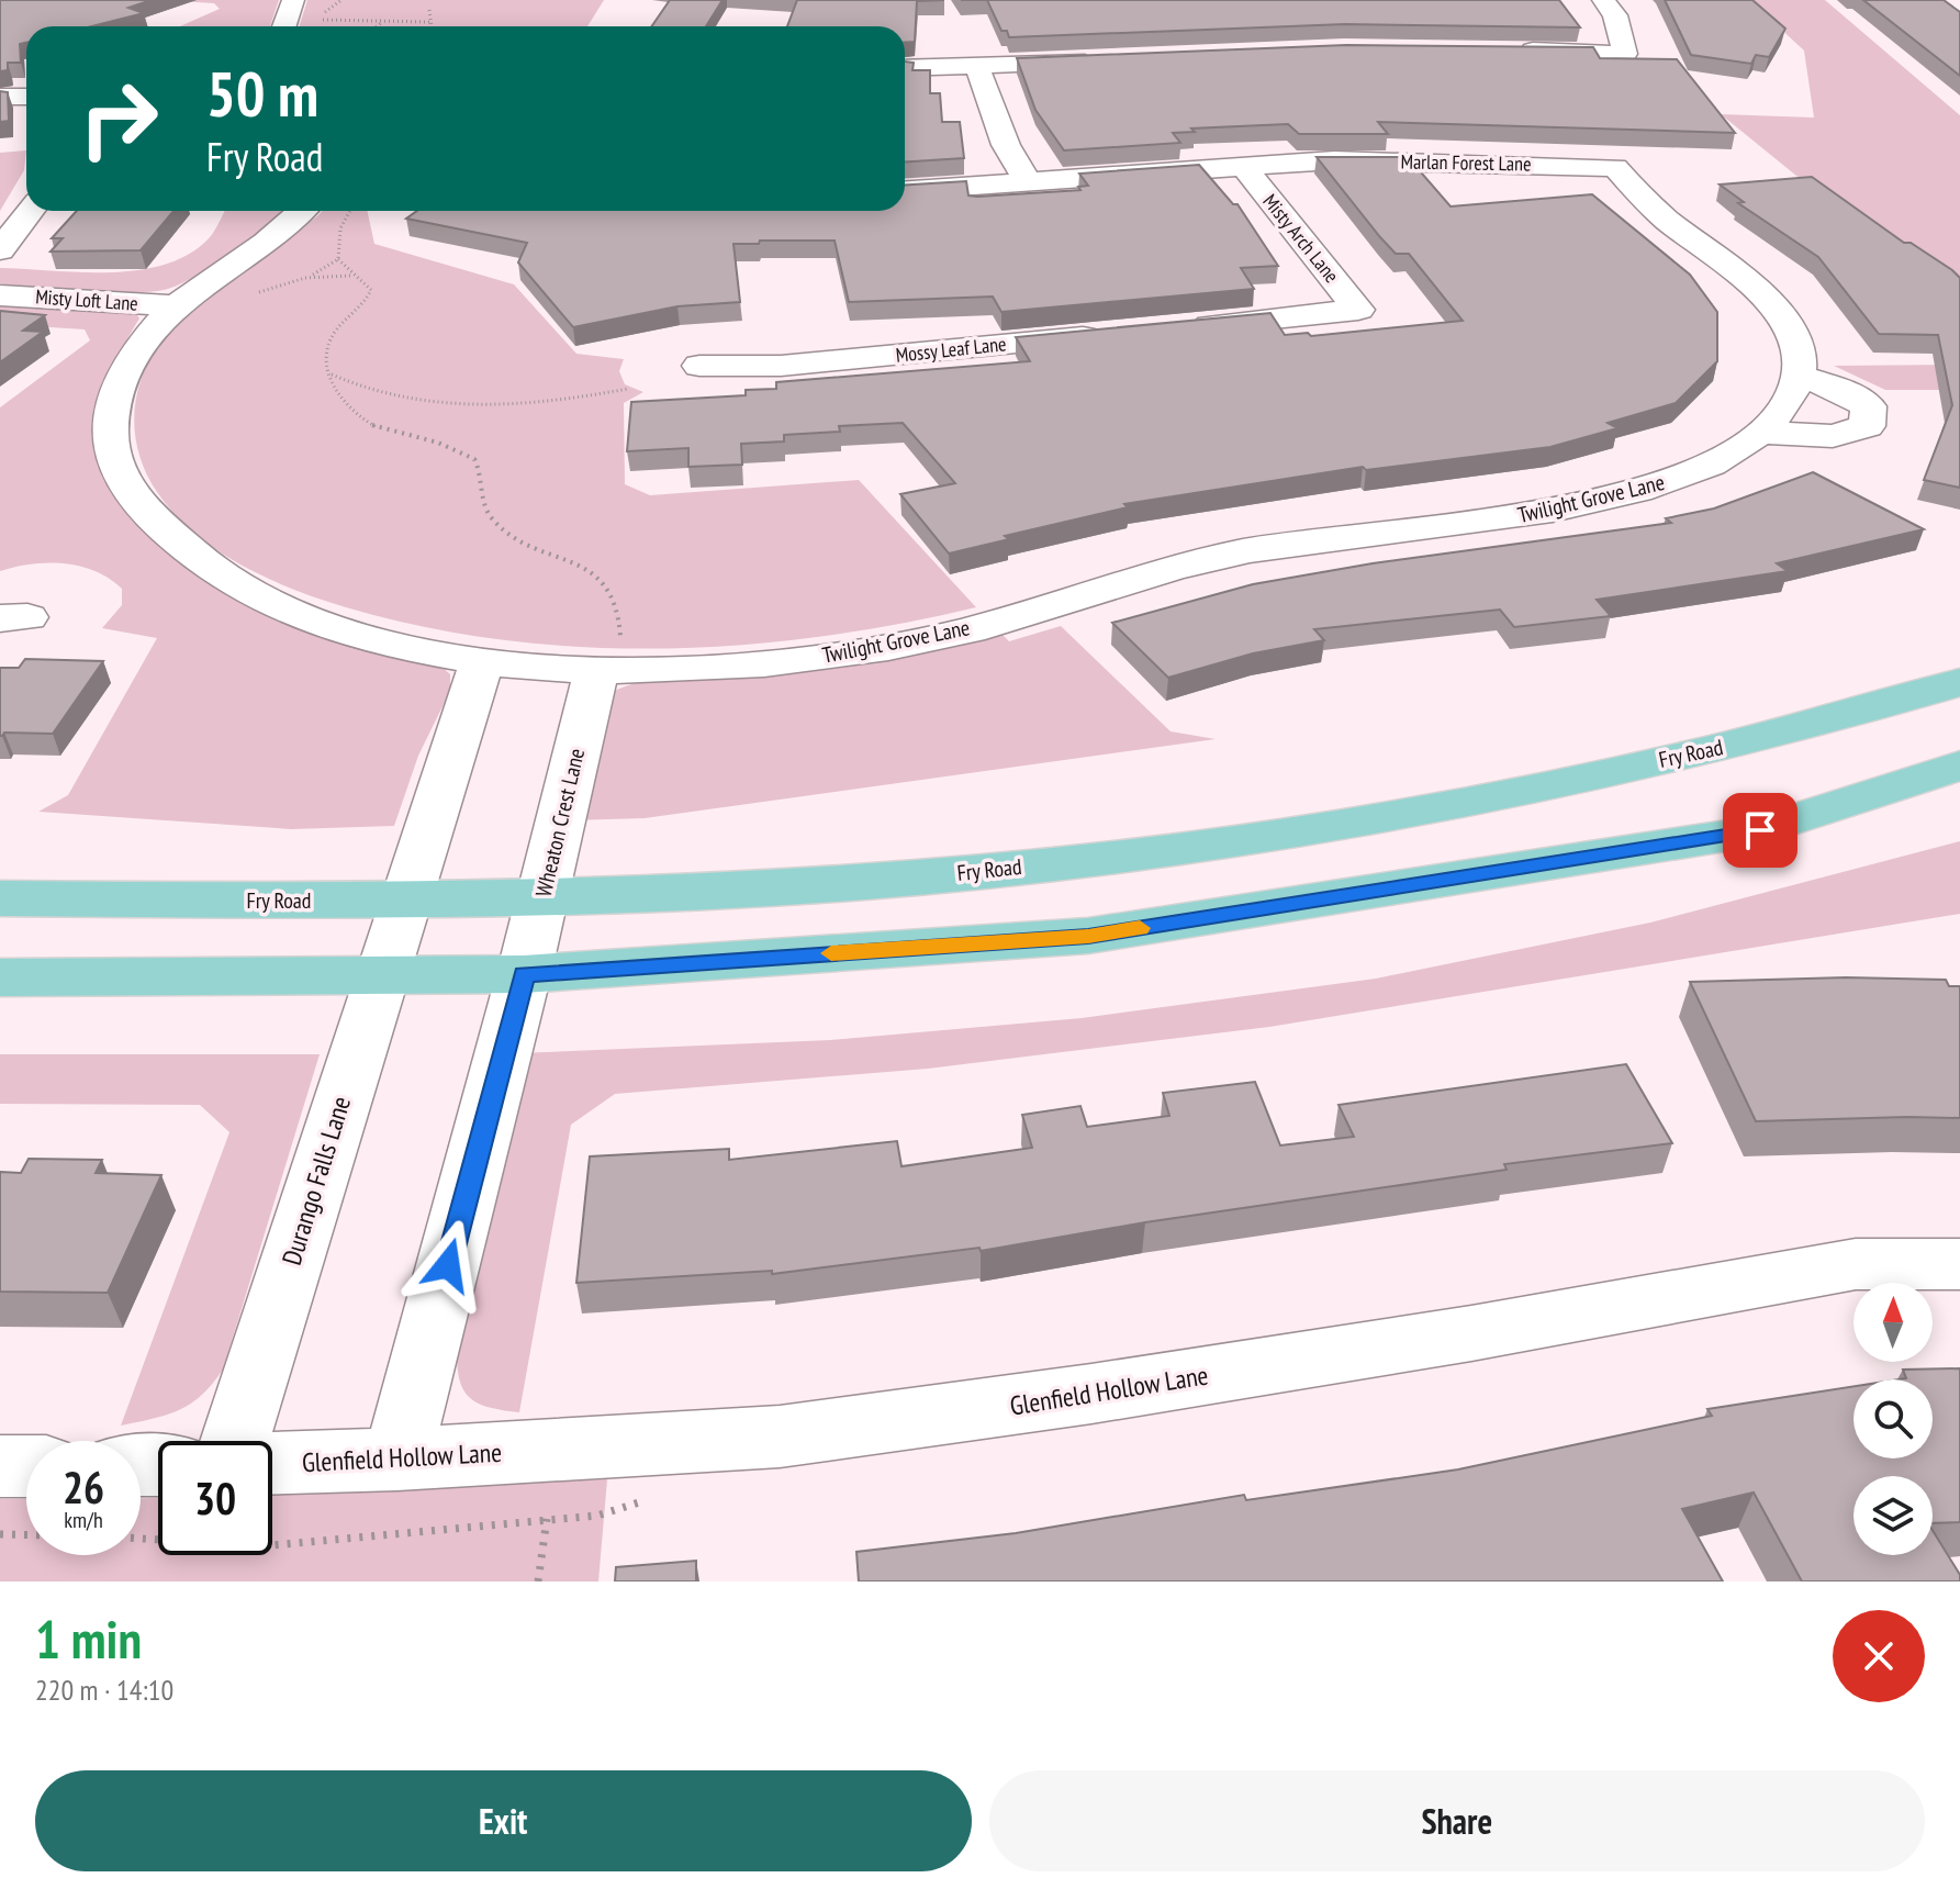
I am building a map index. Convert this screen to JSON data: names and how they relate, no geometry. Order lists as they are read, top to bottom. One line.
{"streets":{"main road":["Fry Road"],"street":["Marlan Forest Lane","Misty Arch Lane","Misty Loft Lane","Mossy Leaf Lane","Twilight Grove Lane","Wheaton Crest Lane","Durango Falls Lane","Glenfield Hollow Lane"]},"crossings":[["Marlan Forest Lane","Misty Arch Lane"],["Marlan Forest Lane","Twilight Grove Lane"],["Misty Loft Lane","Twilight Grove Lane"],["Twilight Grove Lane","Wheaton Crest Lane"],["Fry Road","Wheaton Crest Lane"],["Fry Road","Durango Falls Lane"]],"north":"top","page":{"turn":["50 m","Fry Road"],"speed":"26 km/h","limit":"30","heading":["1 min","220 m · 14:10"],"buttons":["Exit","Share"]}}
